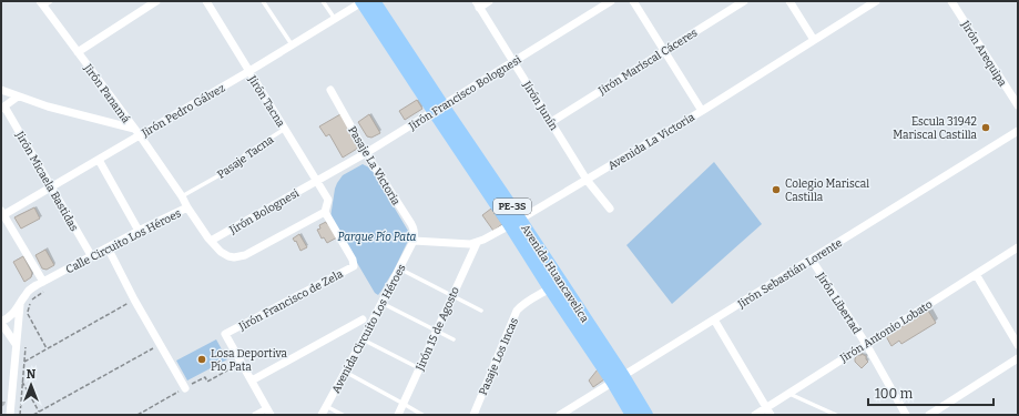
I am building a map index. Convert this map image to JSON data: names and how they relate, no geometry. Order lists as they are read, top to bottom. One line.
{"streets":{"highway":["PE-3S","Avenida Huancavelica"],"street":["Jirón Arequipa","Jirón Mariscal Cáceres","Jirón Francisco Bolognesi","Jirón Panamá","Jirón Tacna","Jirón Junín","Jirón Pedro Gálvez","Avenida La Victoria","Pasaje La Victoria","Jirón Micaela Bastidas","Jirón Bolognesi","Calle Circuito Los Héroes","Jirón Sebastián Lorente","Jirón Francisco de Zela","Jirón Libertad","Avenida Circuito Los Héroes","Jirón 15 de Agosto","Jirón Antonio Lobato","Pasaje Los Incas"],"lane":["Pasaje Tacna"]},"crossings":[["Jirón Mariscal Cáceres","Jirón Junín"],["Jirón Francisco Bolognesi","Jirón Tacna"],["Jirón Francisco Bolognesi","Jirón Junín"],["Jirón Francisco Bolognesi","Pasaje La Victoria"],["Jirón Francisco Bolognesi","Jirón Bolognesi"],["Jirón Francisco Bolognesi","Avenida Huancavelica"],["Jirón Panamá","Jirón Pedro Gálvez"],["Jirón Panamá","Pasaje Tacna"],["Jirón Panamá","Calle Circuito Los Héroes"],["Jirón Tacna","Jirón Pedro Gálvez"],["Jirón Tacna","Pasaje Tacna"],["Jirón Tacna","Jirón Bolognesi"],["Jirón Tacna","Calle Circuito Los Héroes"],["Jirón Tacna","Jirón Francisco de Zela"],["Jirón Junín","Avenida La Victoria"],["Jirón Pedro Gálvez","Jirón Micaela Bastidas"],["Jirón Pedro Gálvez","Avenida Huancavelica"],["Avenida La Victoria","Pasaje La Victoria"],["Avenida La Victoria","Avenida Huancavelica"],["Avenida La Victoria","Avenida Circuito Los Héroes"],["Avenida La Victoria","Jirón 15 de Agosto"],["Pasaje La Victoria","Avenida Circuito Los Héroes"],["Jirón Micaela Bastidas","Calle Circuito Los Héroes"],["Jirón Bolognesi","Calle Circuito Los Héroes"],["Calle Circuito Los Héroes","Jirón Francisco de Zela"],["Avenida Huancavelica","Jirón Sebastián Lorente"],["Avenida Huancavelica","Pasaje Los Incas"],["Jirón Sebastián Lorente","Jirón Libertad"],["Jirón Libertad","Jirón Antonio Lobato"]],"parks":["Parque Pío Pata"],"places":["Escula 31942 Mariscal Castilla","Colegio Mariscal Castilla","Losa Deportiva Pío Pata"],"scale_bar":"100 m","north":"top"}
